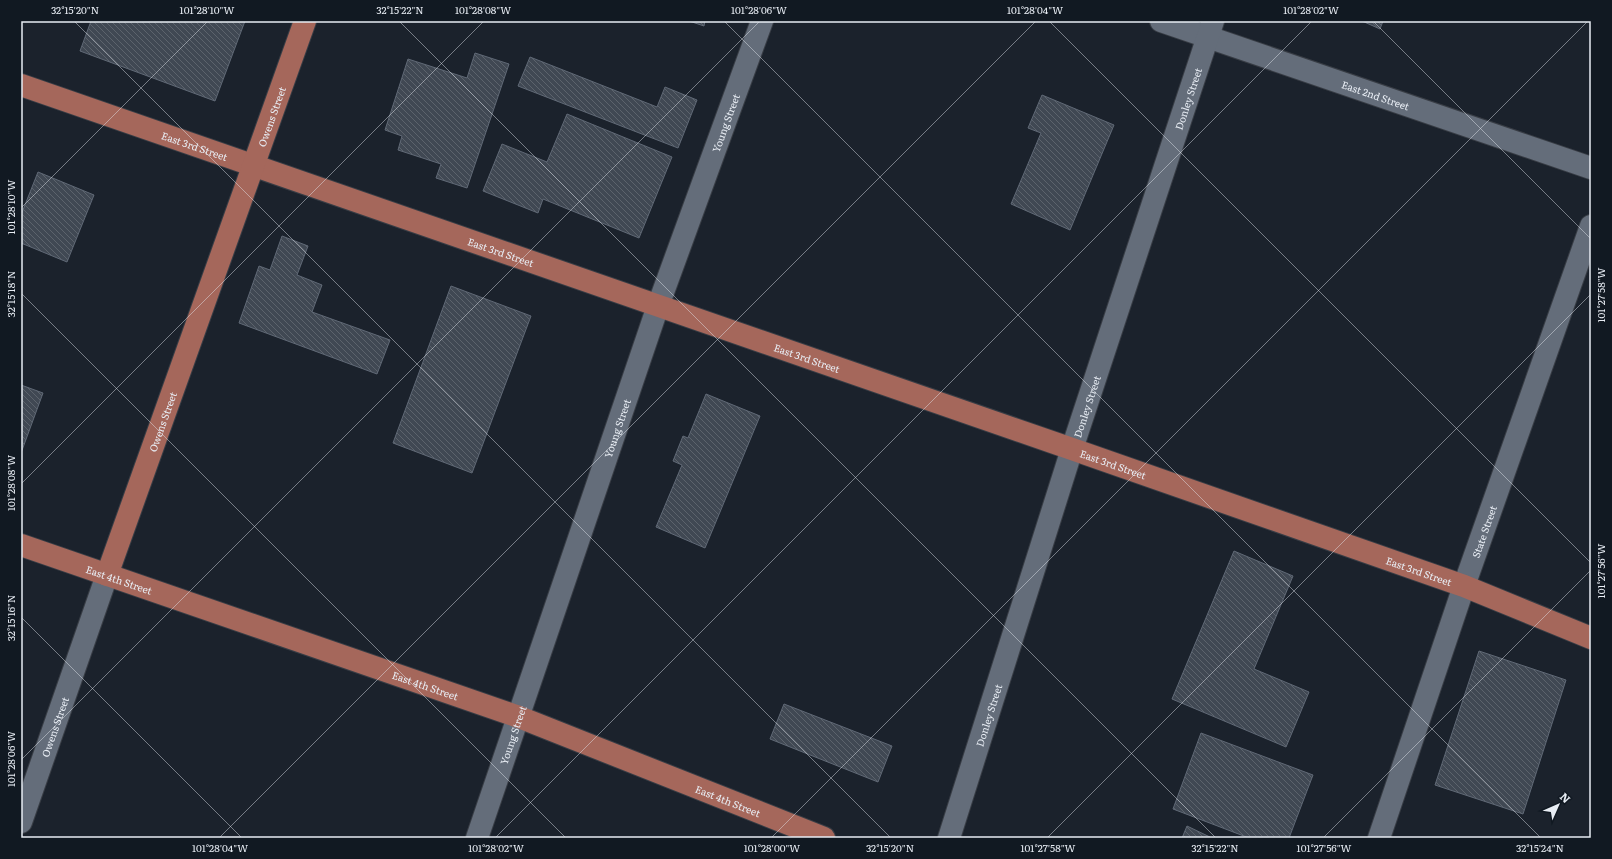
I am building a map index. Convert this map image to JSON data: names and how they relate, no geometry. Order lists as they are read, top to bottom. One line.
{"streets":{"main road":["Owens Street","East 3rd Street","East 4th Street"],"street":["East 2nd Street","Donley Street","Young Street","State Street"]},"crossings":[["East 2nd Street","Donley Street"],["Donley Street","East 3rd Street"],["Owens Street","East 3rd Street"],["Owens Street","East 4th Street"],["Young Street","East 3rd Street"],["Young Street","East 4th Street"],["East 3rd Street","State Street"]],"north":"top right","coordinates":["32°15'20\"N","101°28'10\"W","32°15'22\"N","101°28'08\"W","101°28'06\"W","101°28'04\"W","101°28'02\"W","32°15'18\"N","101°27'58\"W","101°27'56\"W","32°15'16\"N","101°28'00\"W","32°15'24\"N"]}
